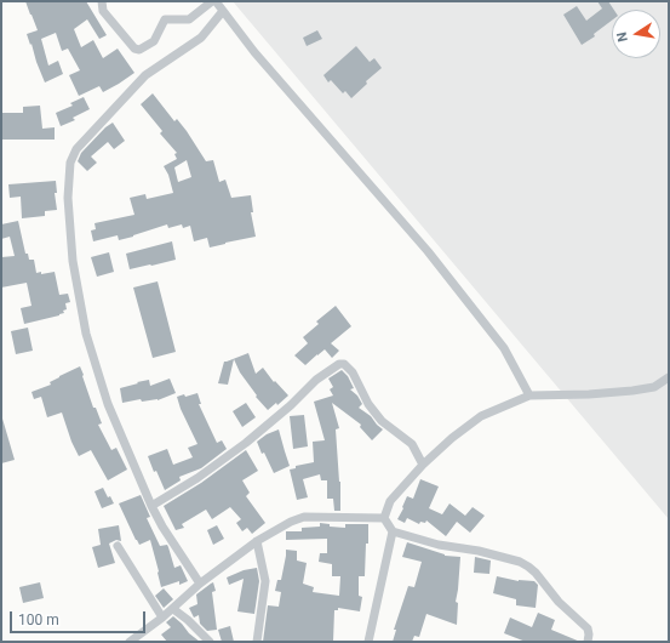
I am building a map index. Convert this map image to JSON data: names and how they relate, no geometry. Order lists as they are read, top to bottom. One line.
{"scale_bar":"100 m","north":"left"}
